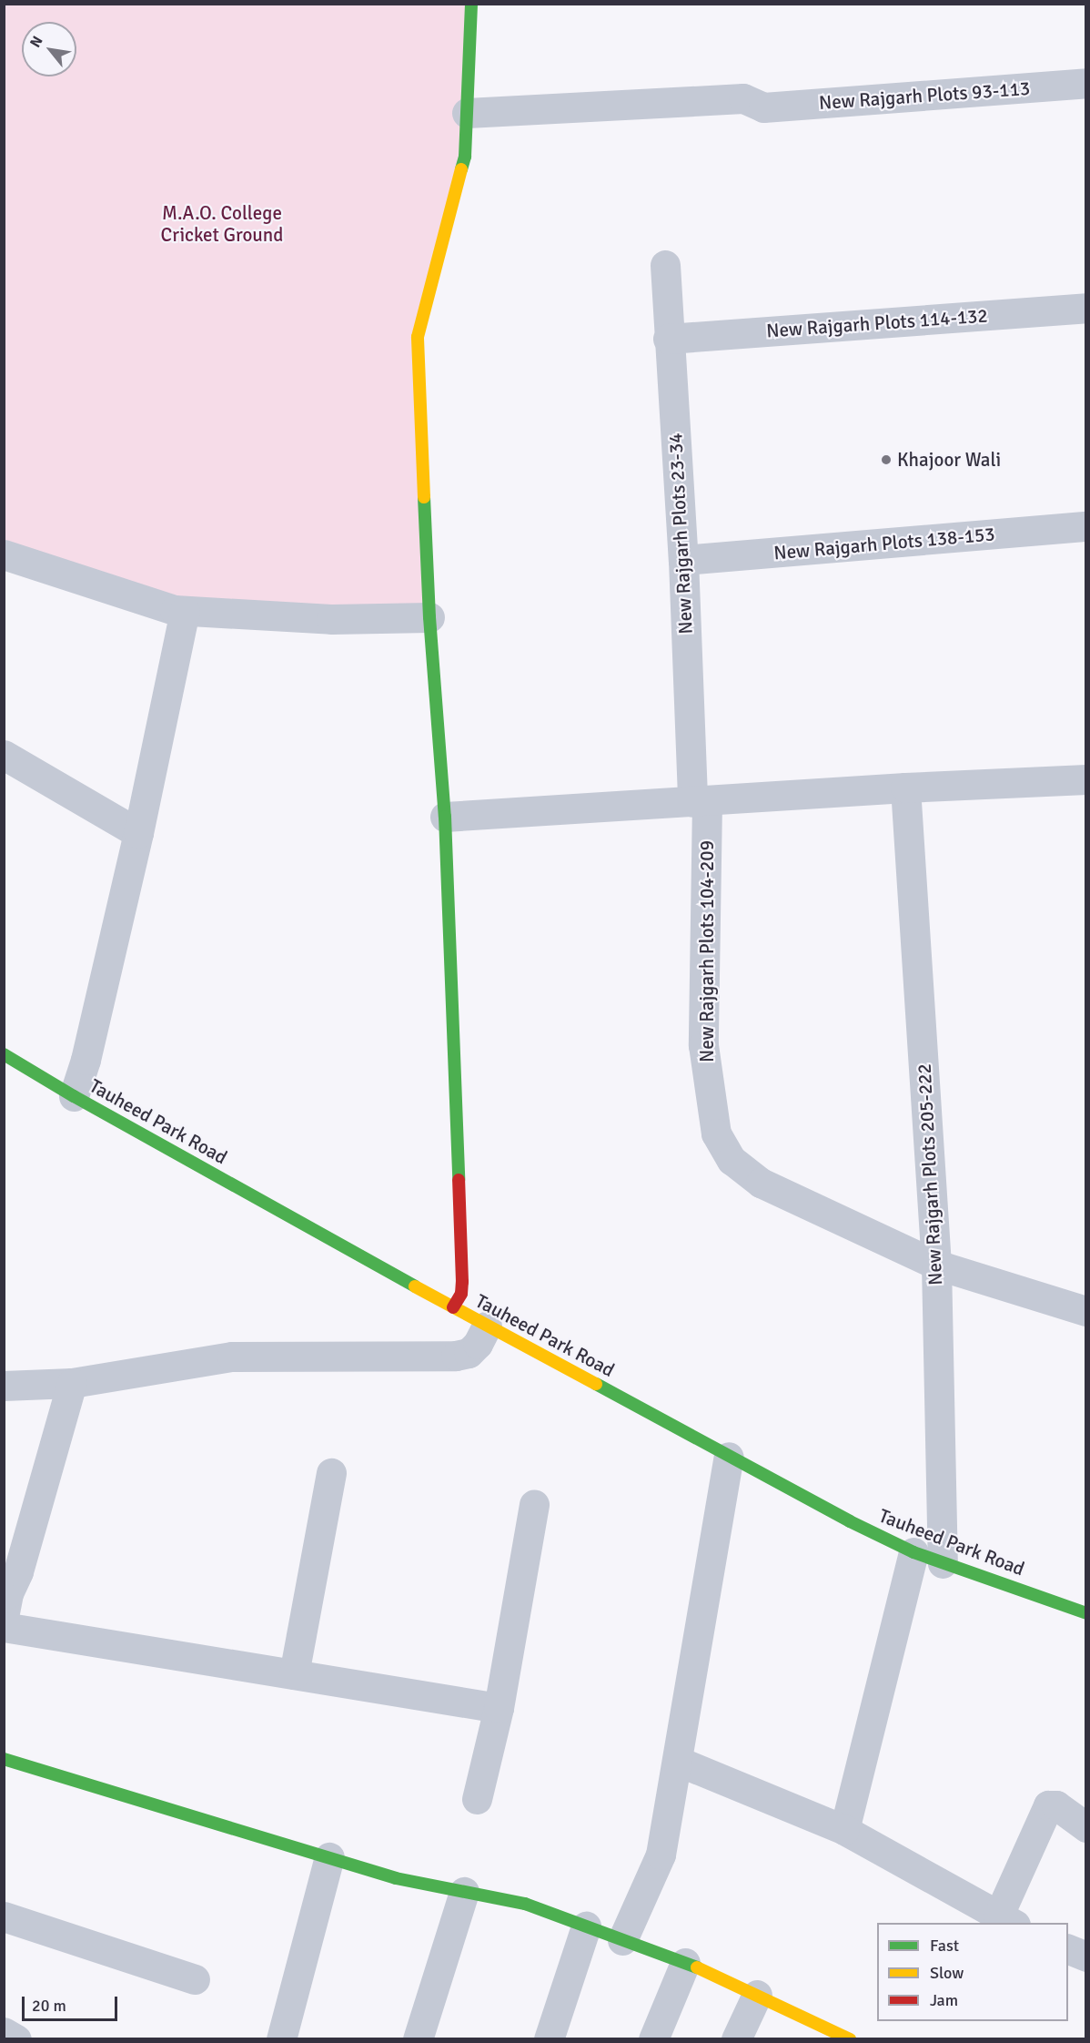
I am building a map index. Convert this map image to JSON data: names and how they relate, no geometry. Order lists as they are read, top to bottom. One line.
{"streets":{"street":["New Rajgarh Plots 93-113","New Rajgarh Plots 114-132","New Rajgarh Plots 23-34","New Rajgarh Plots 138-153","New Rajgarh Plots 104-209","Tauheed Park Road","New Rajgarh Plots 205-222"]},"crossings":[["New Rajgarh Plots 114-132","New Rajgarh Plots 23-34"],["New Rajgarh Plots 23-34","New Rajgarh Plots 138-153"],["New Rajgarh Plots 23-34","New Rajgarh Plots 104-209"],["New Rajgarh Plots 104-209","New Rajgarh Plots 205-222"],["Tauheed Park Road","New Rajgarh Plots 205-222"]],"parks":["M.A.O. College Cricket Ground"],"places":["Khajoor Wali"],"legend":["Fast","Slow","Jam"],"scale_bar":"20 m","north":"top left"}
